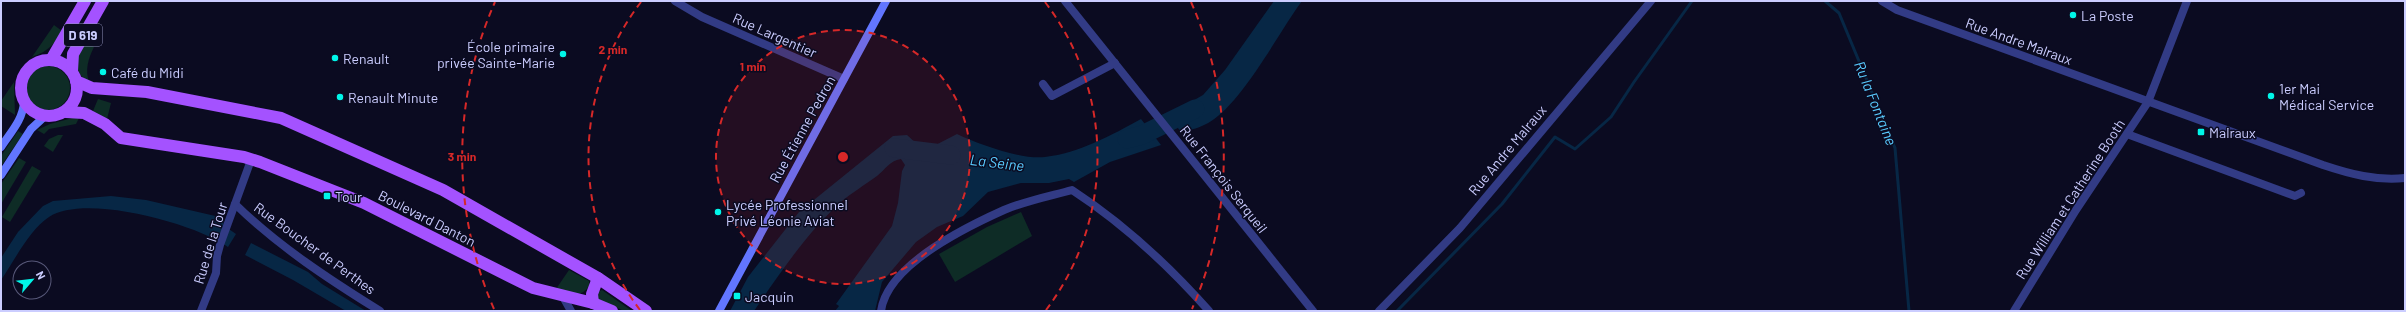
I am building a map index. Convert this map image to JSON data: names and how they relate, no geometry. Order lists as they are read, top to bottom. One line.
{"streets":{"main road":["D 619","Boulevard Danton"],"street":["Rue Largentier","Rue Andre Malraux","Rue Étienne Pedron","Rue François Serqueil","Rue William et Catherine Booth","Rue de la Tour","Rue Boucher de Perthes"]},"crossings":[["D 619","Boulevard Danton"],["Rue Largentier","Rue Étienne Pedron"],["Rue Andre Malraux","Rue William et Catherine Booth"],["Boulevard Danton","Rue de la Tour"],["Rue de la Tour","Rue Boucher de Perthes"]],"water":["Ru la Fontaine","La Seine"],"places":{"other":["La Poste","École primaire privée Sainte-Marie","Renault","Café du Midi","1er Mai Médical Service","Renault Minute","Lycée Professionnel Privé Léonie Aviat"],"transit":["Malraux","Tour","Jacquin"]},"north":"top right","rings":["2 min","1 min","3 min"]}
